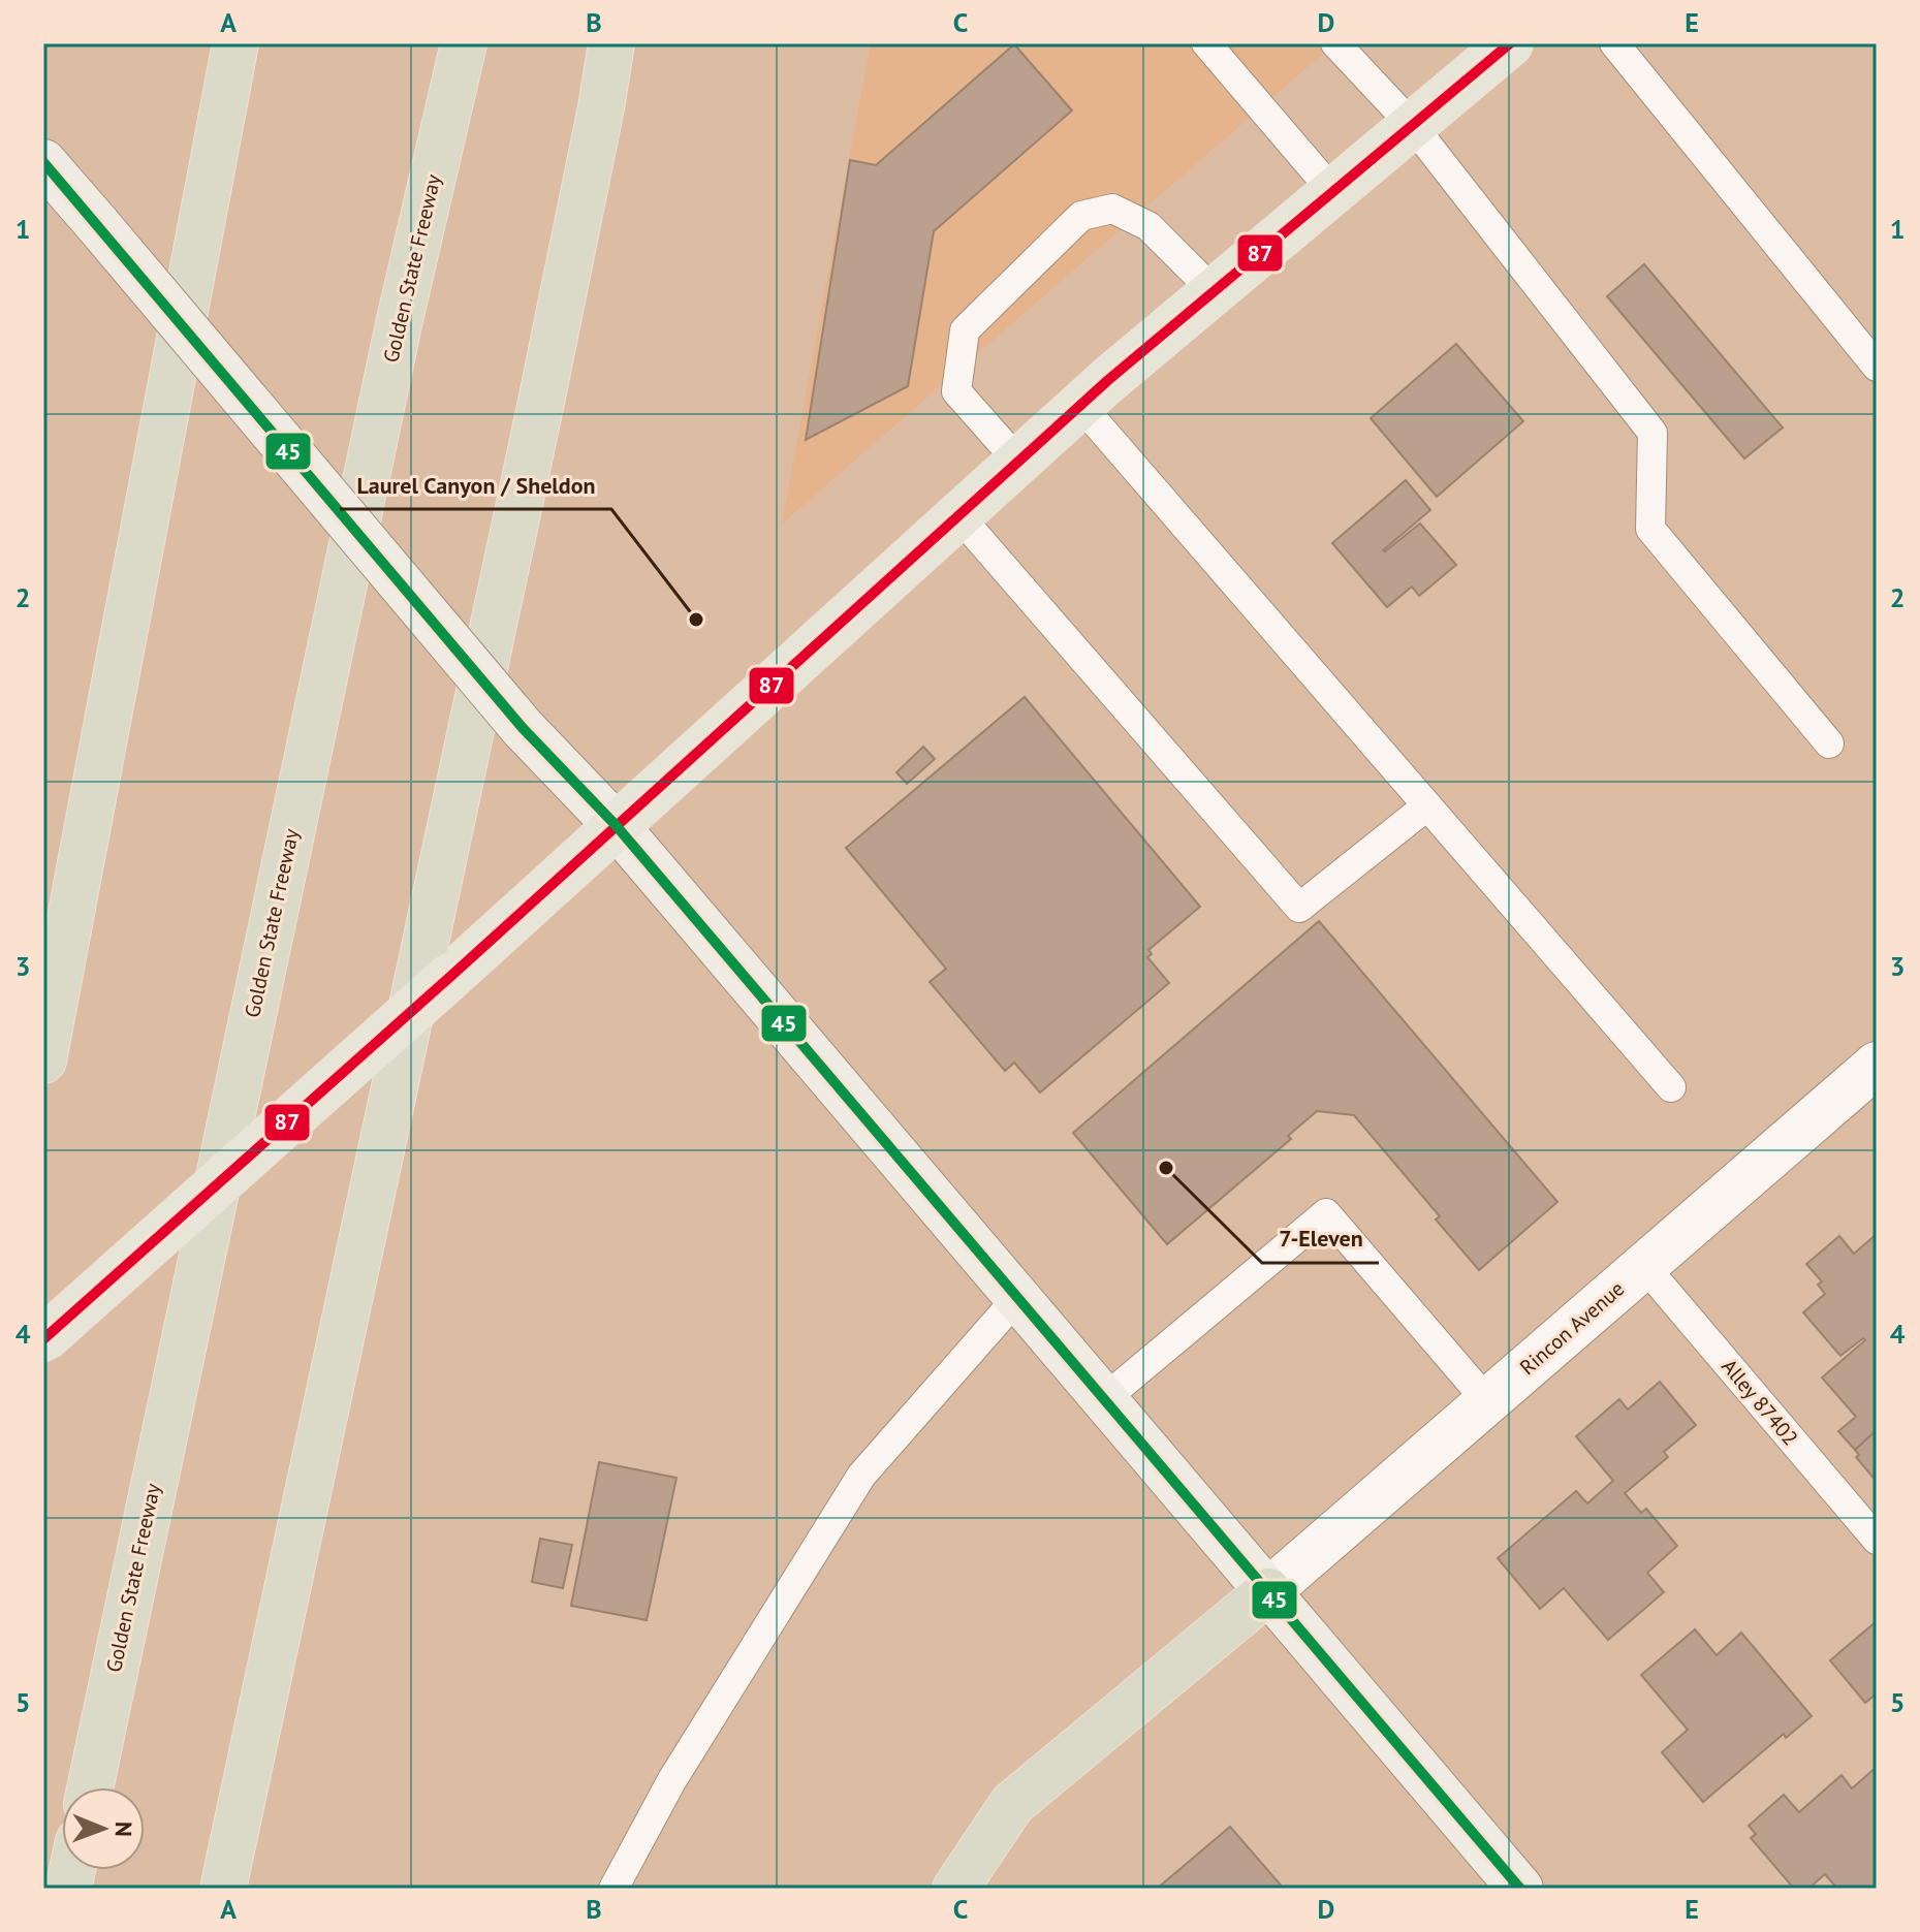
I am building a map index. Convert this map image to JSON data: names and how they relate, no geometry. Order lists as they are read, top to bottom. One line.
{"streets":{"highway":["Golden State Freeway"],"street":["Rincon Avenue"],"lane":["Alley 87402"]},"crossings":[["Rincon Avenue","Alley 87402"]],"places":["Laurel Canyon / Sheldon","7-Eleven"],"lines":["transit line 87","transit line 45"],"north":"right","grid":{"columns":["A","B","C","D","E"],"rows":["1","2","3","4","5"]}}
